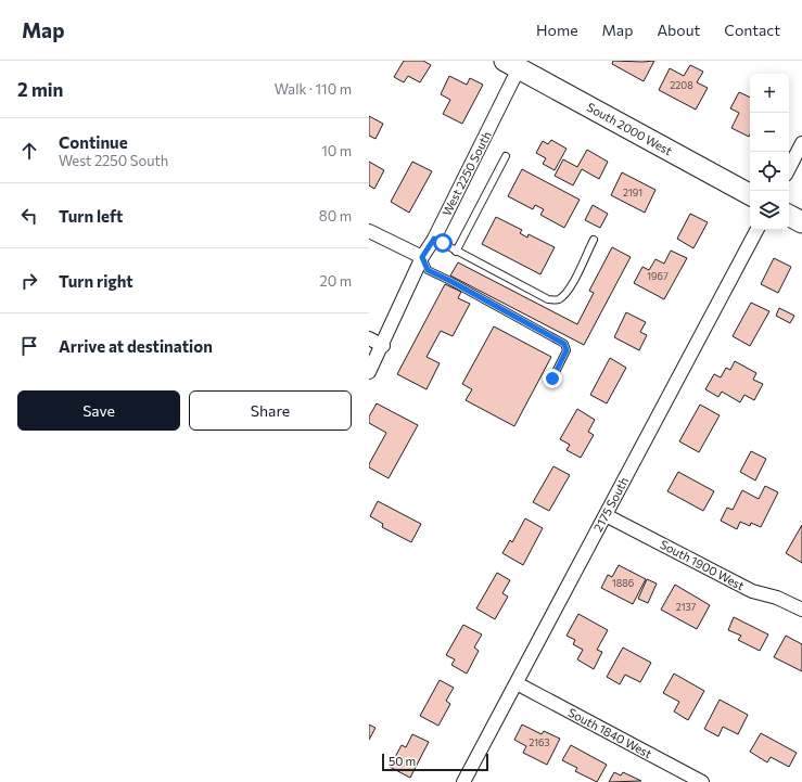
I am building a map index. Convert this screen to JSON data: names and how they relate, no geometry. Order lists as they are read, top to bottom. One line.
{"streets":{"main road":["South 2000 West"],"street":["West 2250 South","2175 South","South 1900 West","South 1840 West"]},"crossings":[["South 2000 West","West 2250 South"],["2175 South","South 1900 West"],["2175 South","South 1840 West"]],"house_numbers":["2208","2191","1967","1886","2137","2163"],"scale_bar":"50 m","page":{"header":"Map","nav":["Home","Map","About","Contact"],"heading":["2 min","Walk · 110 m"],"map_buttons":["+","−"],"list":[["Continue","West 2250 South","10 m"],["Turn left","80 m"],["Turn right","20 m"],"Arrive at destination"],"buttons":["Save","Share"],"scale":"50 m"}}
